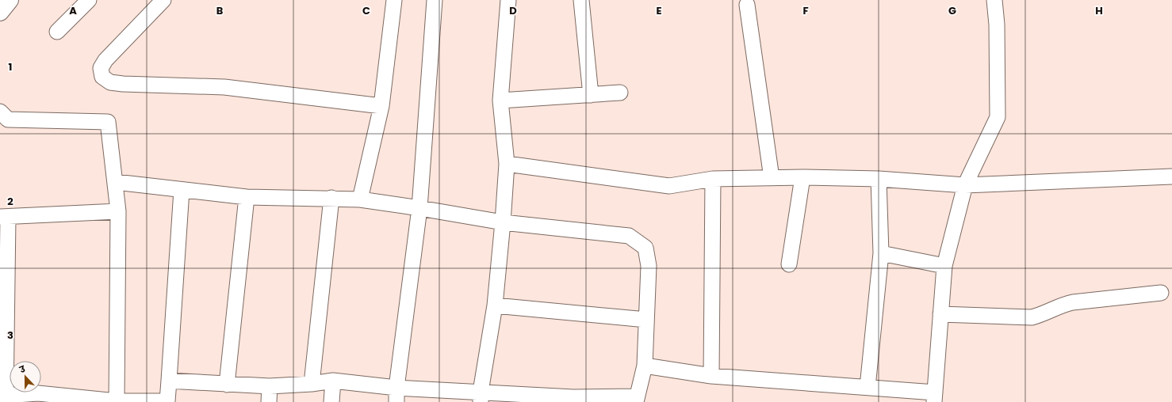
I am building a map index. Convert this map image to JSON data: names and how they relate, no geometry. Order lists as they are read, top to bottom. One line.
{"north":"top","grid":{"columns":["A","B","C","D","E","F","G","H"],"rows":["1","2","3"]}}
